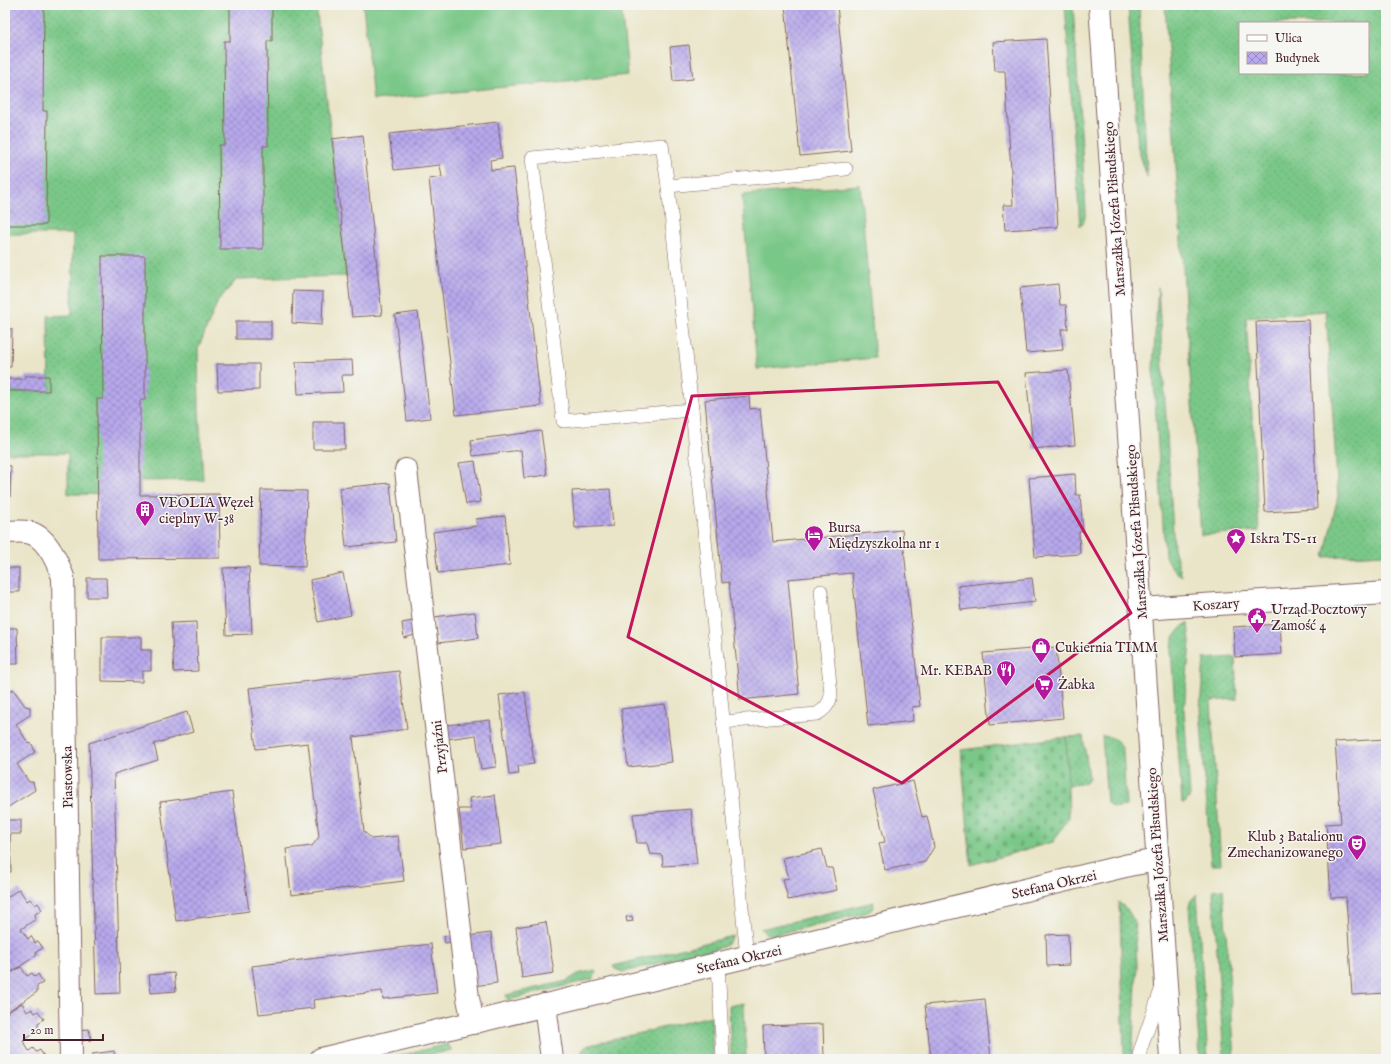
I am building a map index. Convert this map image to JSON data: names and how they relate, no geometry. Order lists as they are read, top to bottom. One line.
{"streets":{"street":["Marszałka Józefa Piłsudskiego","Koszary","Przyjaźni","Piastowska","Stefana Okrzei"]},"crossings":[["Marszałka Józefa Piłsudskiego","Koszary"],["Marszałka Józefa Piłsudskiego","Stefana Okrzei"],["Przyjaźni","Stefana Okrzei"]],"places":{"building":["VEOLIA Węzeł cieplny W-38"],"hotel":["Bursa Międzyszkolna nr 1"],"place":["Iskra TS-11"],"public building":["Urząd Pocztowy Zamość 4"],"shop":["Cukiernia TIMM"],"restaurant":["Mr. KEBAB"],"supermarket":["Żabka"],"theatre":["Klub 3 Batalionu Zmechanizowanego"]},"legend":["Ulica","Budynek"],"scale_bar":"20 m"}
